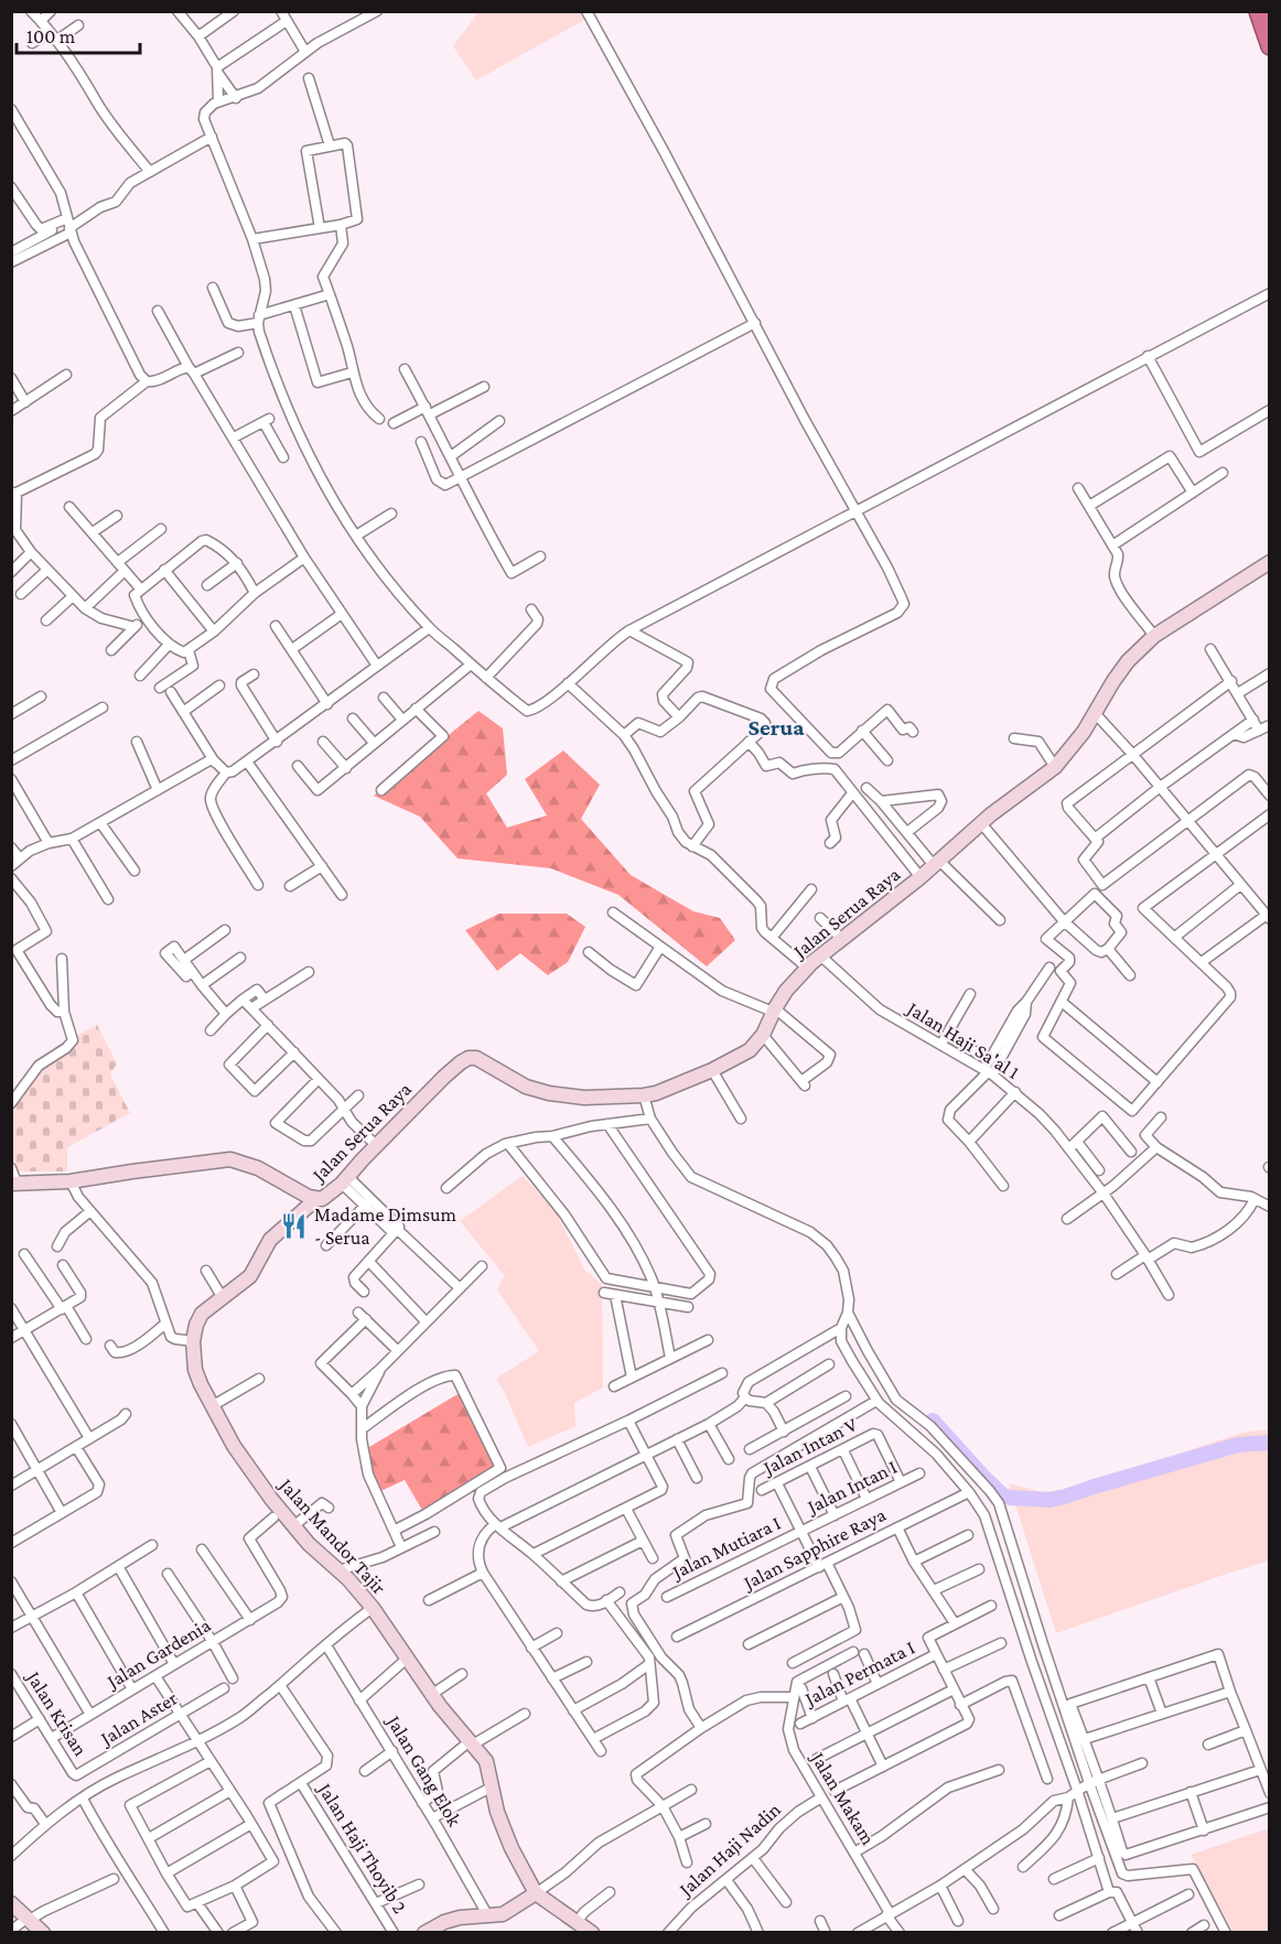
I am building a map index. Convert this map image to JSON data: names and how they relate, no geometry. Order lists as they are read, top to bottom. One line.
{"streets":{"main road":["Jalan Serua Raya","Jalan Mandor Tajir"],"street":["Jalan Haji Sa'al 1","Jalan Intan V","Jalan Intan I","Jalan Mutiara I","Jalan Sapphire Raya","Jalan Gardenia","Jalan Permata I","Jalan Krisan","Jalan Aster","Jalan Gang Elok","Jalan Makam","Jalan Haji Thoyib 2","Jalan Haji Nadin"]},"crossings":[["Jalan Serua Raya","Jalan Haji Sa'al 1"],["Jalan Serua Raya","Jalan Mandor Tajir"],["Jalan Intan V","Jalan Intan I"],["Jalan Intan I","Jalan Mutiara I"],["Jalan Gardenia","Jalan Krisan"],["Jalan Krisan","Jalan Aster"],["Jalan Makam","Jalan Haji Nadin"]],"districts":["Serua"],"places":{"restaurant":["Madame Dimsum - Serua"]},"scale_bar":"100 m"}
